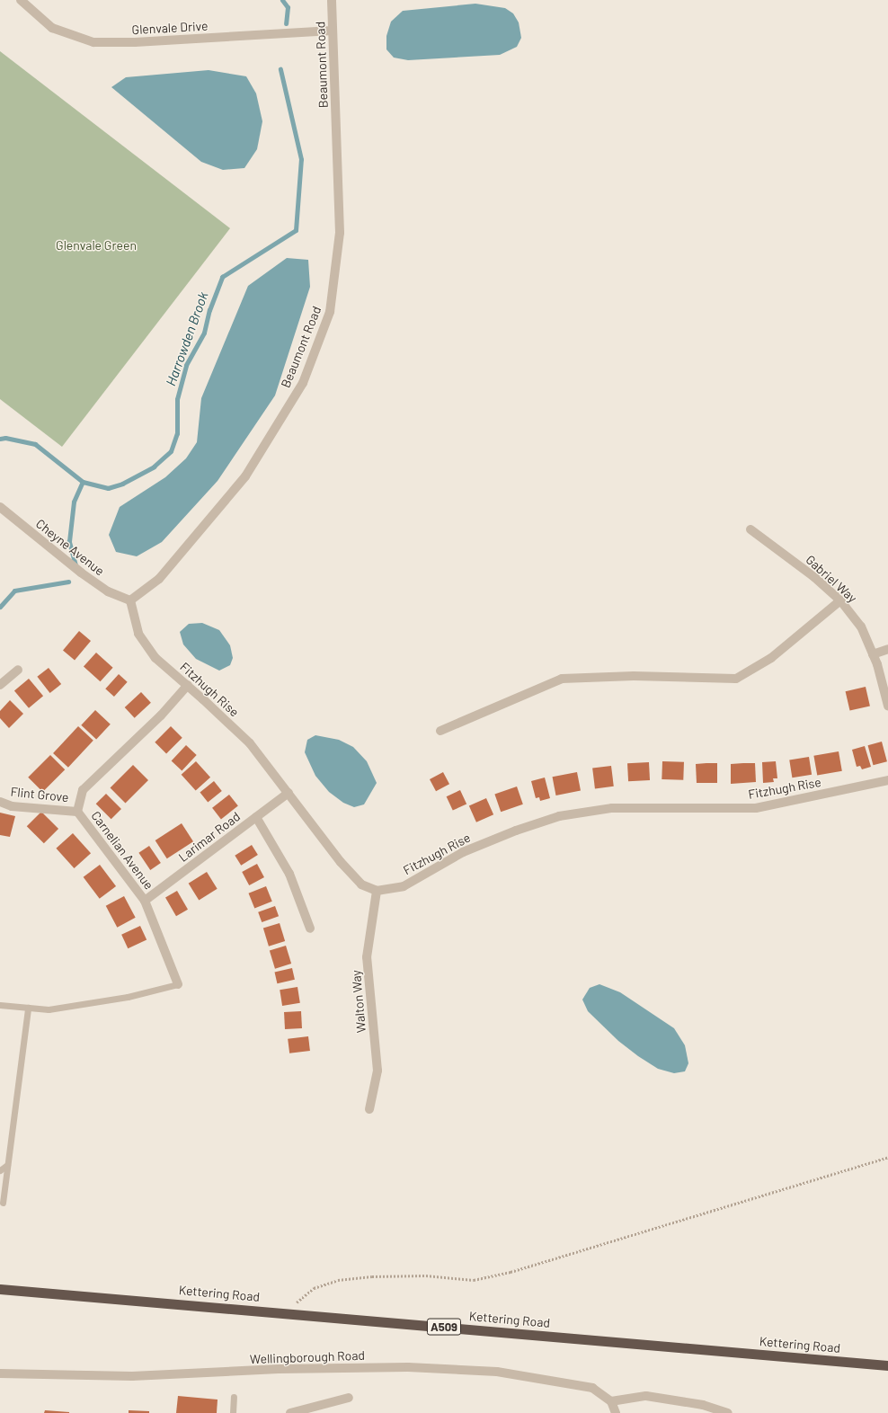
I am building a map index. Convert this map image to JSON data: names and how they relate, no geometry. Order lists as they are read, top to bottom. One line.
{"streets":{"highway":["Kettering Road","A509"],"street":["Glenvale Drive","Beaumont Road","Cheyne Avenue","Gabriel Way","Fitzhugh Rise","Flint Grove","Larimar Road","Carnelian Avenue","Walton Way","Wellingborough Road"]},"crossings":[["Glenvale Drive","Beaumont Road"],["Beaumont Road","Cheyne Avenue"],["Beaumont Road","Fitzhugh Rise"],["Cheyne Avenue","Fitzhugh Rise"],["Fitzhugh Rise","Larimar Road"],["Fitzhugh Rise","Carnelian Avenue"],["Fitzhugh Rise","Walton Way"],["Flint Grove","Carnelian Avenue"],["Larimar Road","Carnelian Avenue"]],"water":["Harrowden Brook"],"parks":["Glenvale Green"]}
